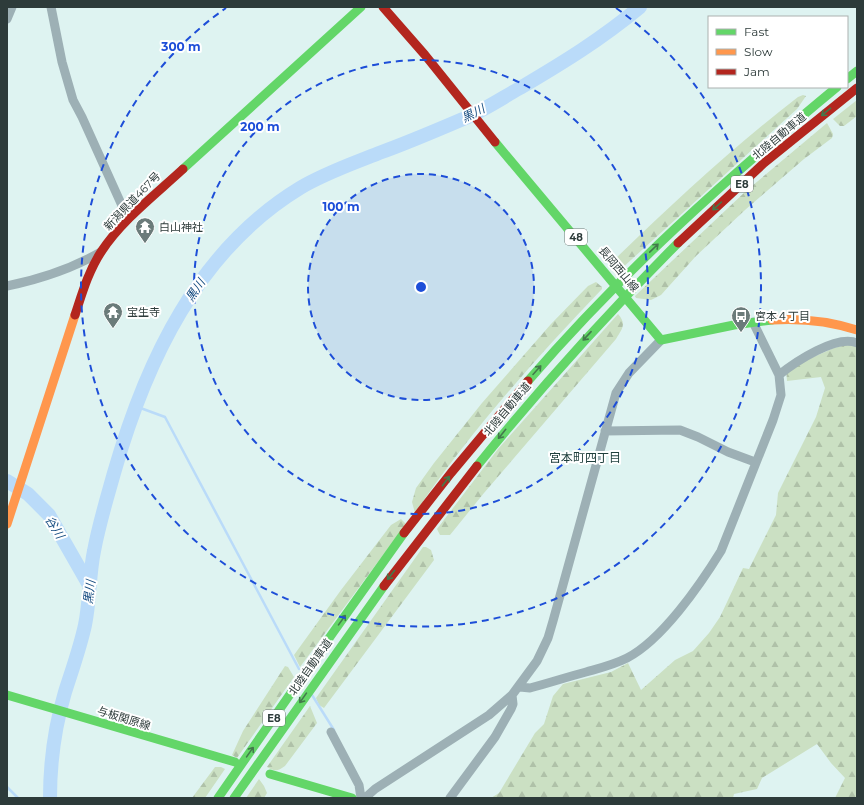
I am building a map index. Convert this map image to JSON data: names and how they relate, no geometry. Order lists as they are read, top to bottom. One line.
{"streets":{"main road":["北陸自動車道","E8","新潟県道467号","48","長岡西山線","与板関原線"]},"districts":["宮本町四丁目"],"water":["黒川","谷川"],"places":{"temple":["白山神社","宝生寺"],"bus stop":["宮本４丁目"]},"legend":["Fast","Slow","Jam"],"rings":["300 m","200 m","100 m"]}
